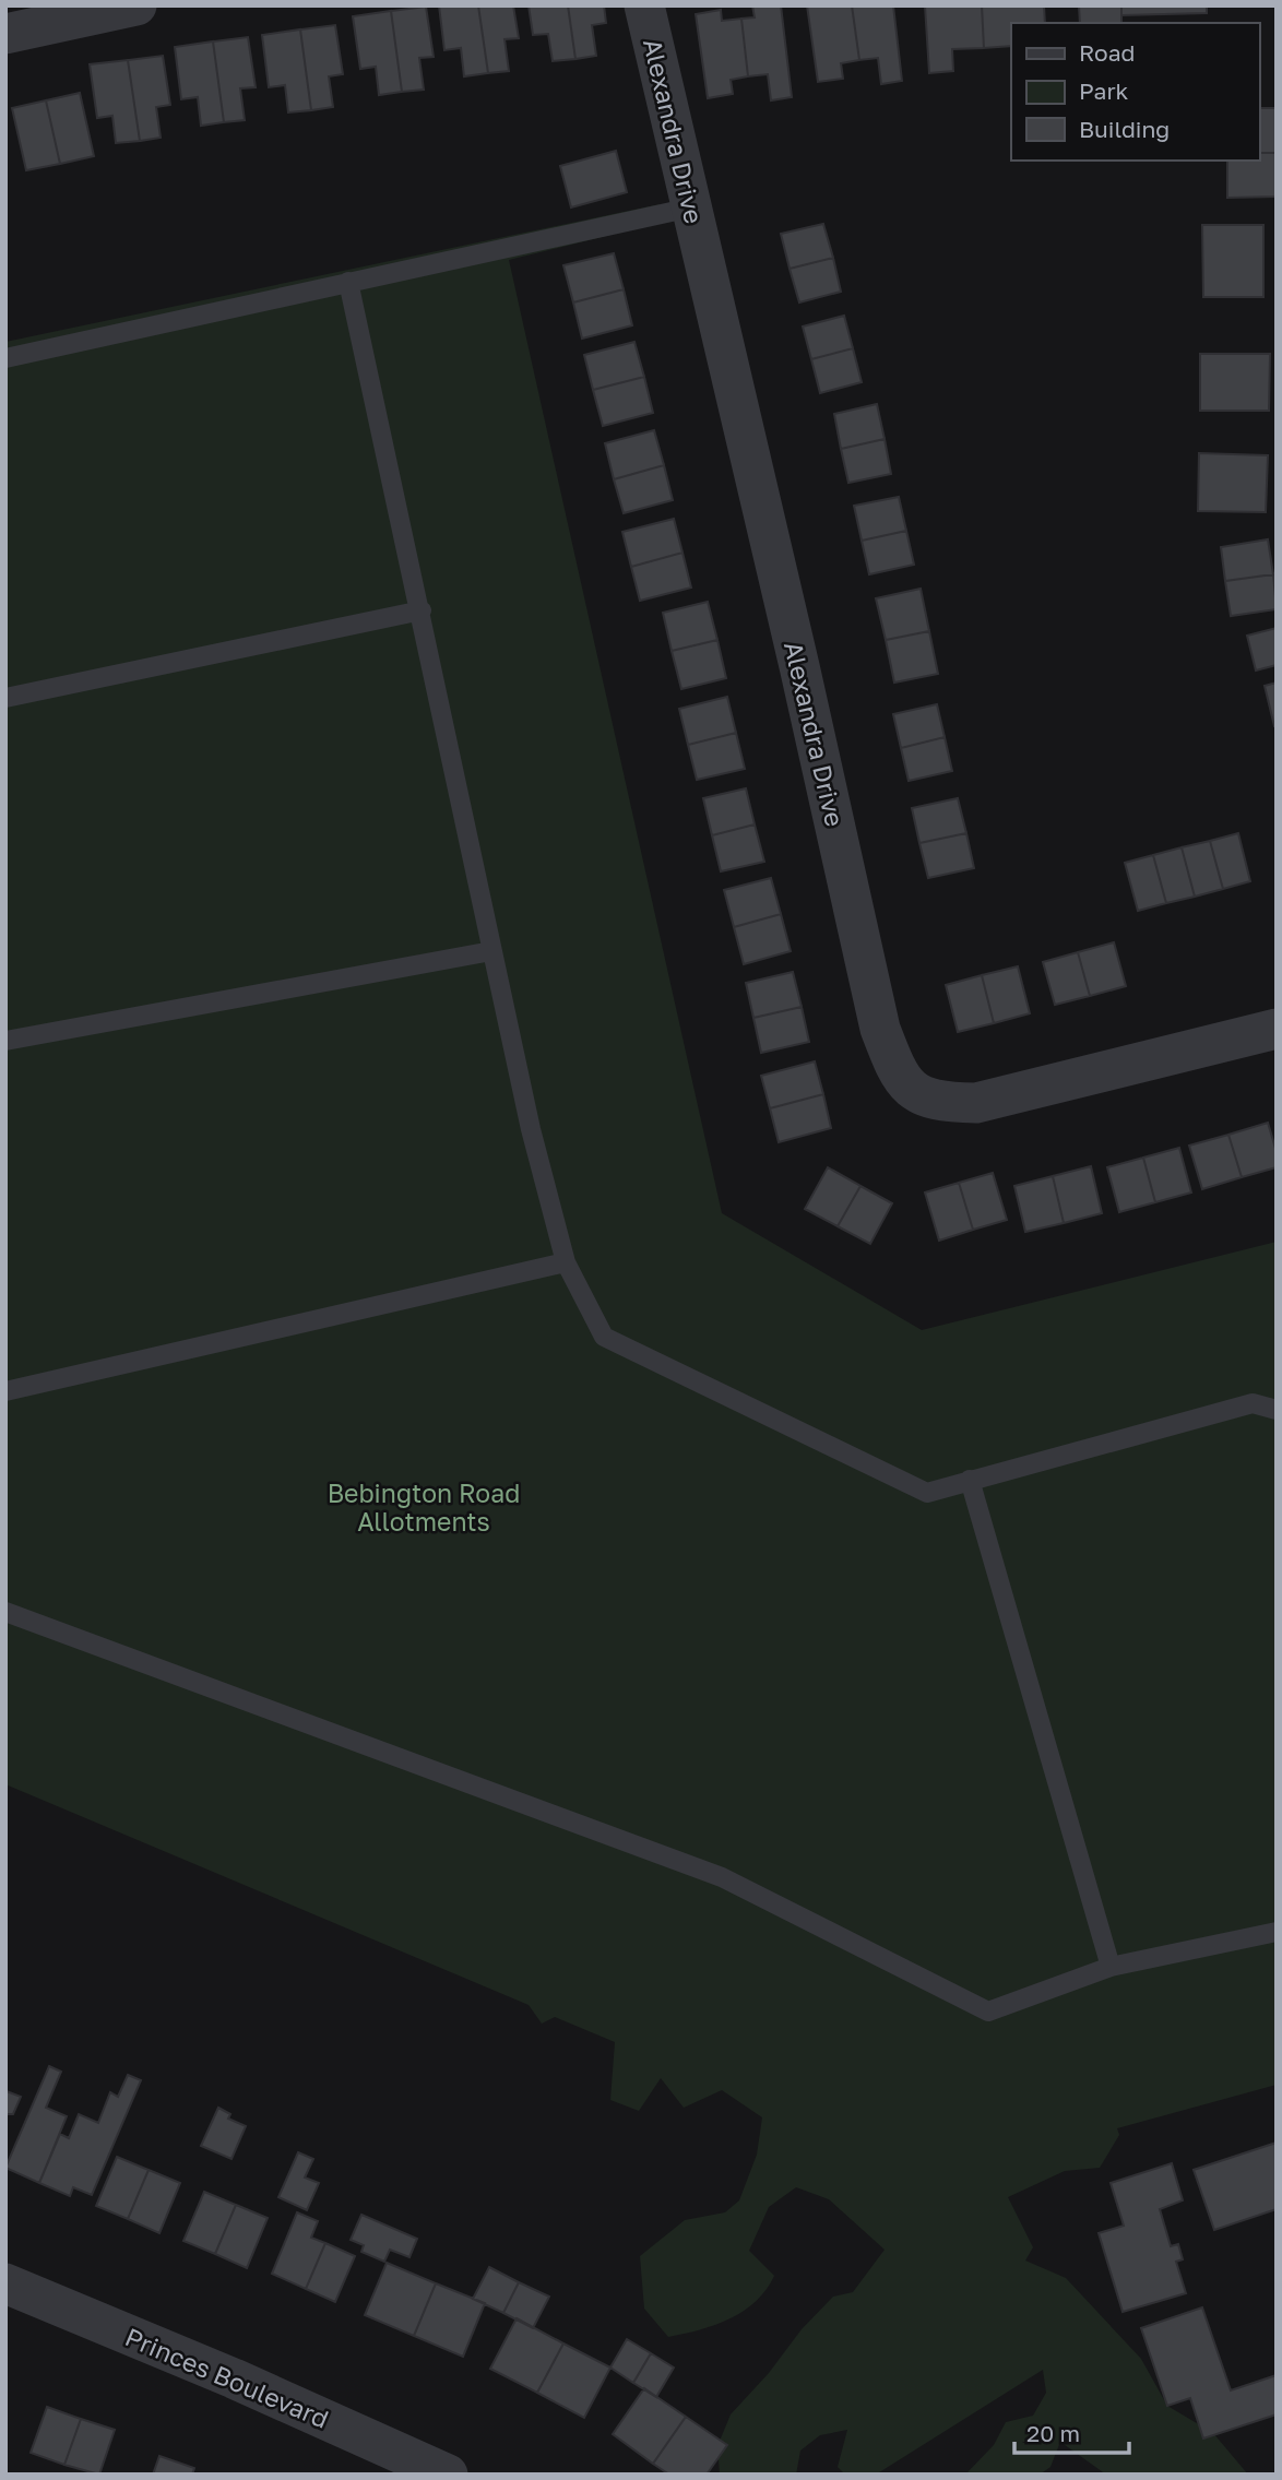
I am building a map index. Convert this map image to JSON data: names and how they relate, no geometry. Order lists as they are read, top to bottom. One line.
{"streets":{"street":["Alexandra Drive","Princes Boulevard"]},"parks":["Bebington Road Allotments"],"legend":["Road","Park","Building"],"scale_bar":"20 m"}
